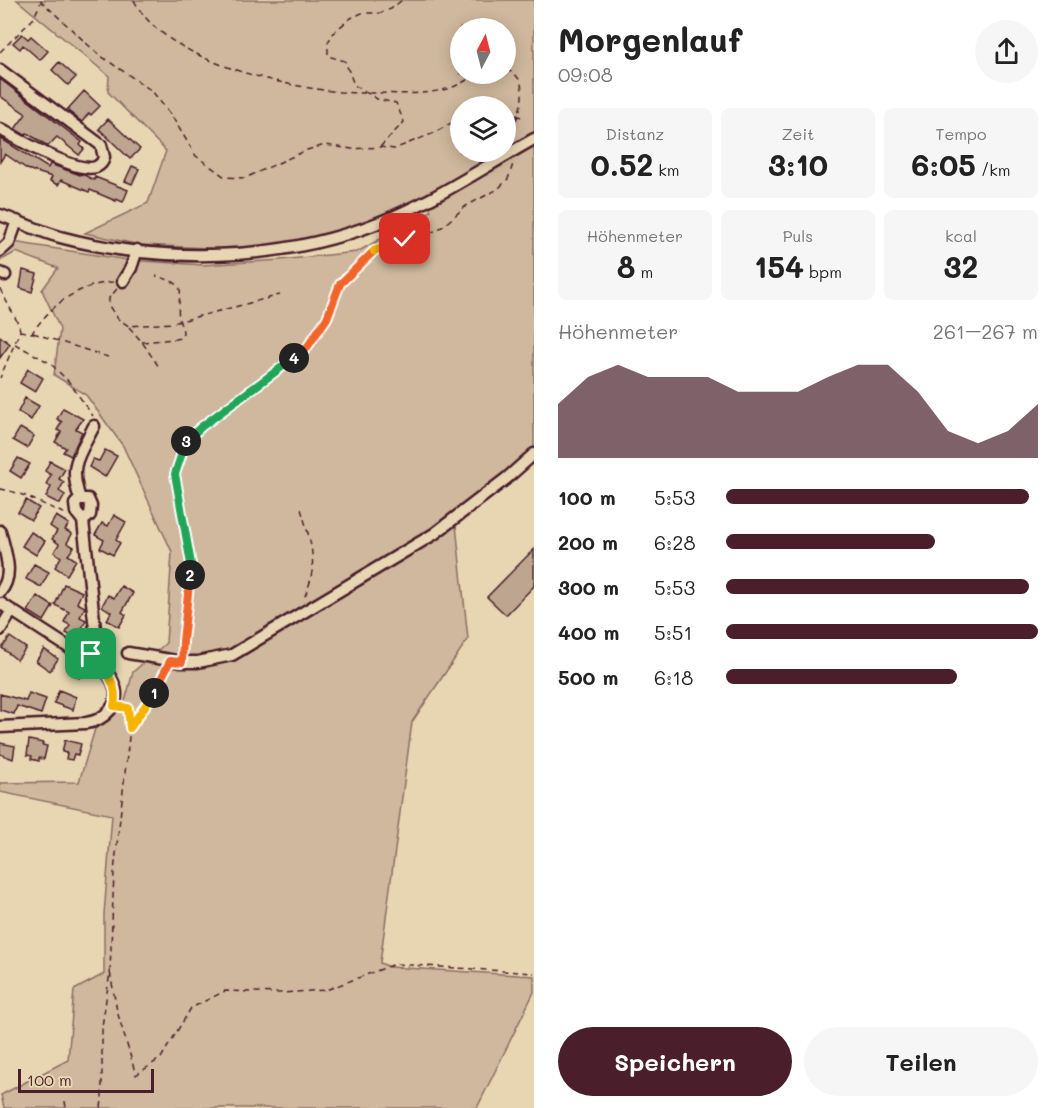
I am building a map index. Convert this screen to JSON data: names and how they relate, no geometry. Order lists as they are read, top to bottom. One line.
{"scale_bar":"100 m","north":"top","page":{"heading":["Morgenlauf","09:08"],"stats":[["Distanz","0.52 km"],["Zeit","3:10"],["Tempo","6:05 /km"],["Höhenmeter","8 m"],["Puls","154 bpm"],["kcal","32"]],"chart":["Höhenmeter","261–267 m"],"pins":["4","3","2","1"],"list":[{"name":"100 m","note":"5:53"},{"name":"200 m","note":"6:28"},{"name":"300 m","note":"5:53"},{"name":"400 m","note":"5:51"},{"name":"500 m","note":"6:18"}],"buttons":["Speichern","Teilen"],"scale":"100 m"}}
